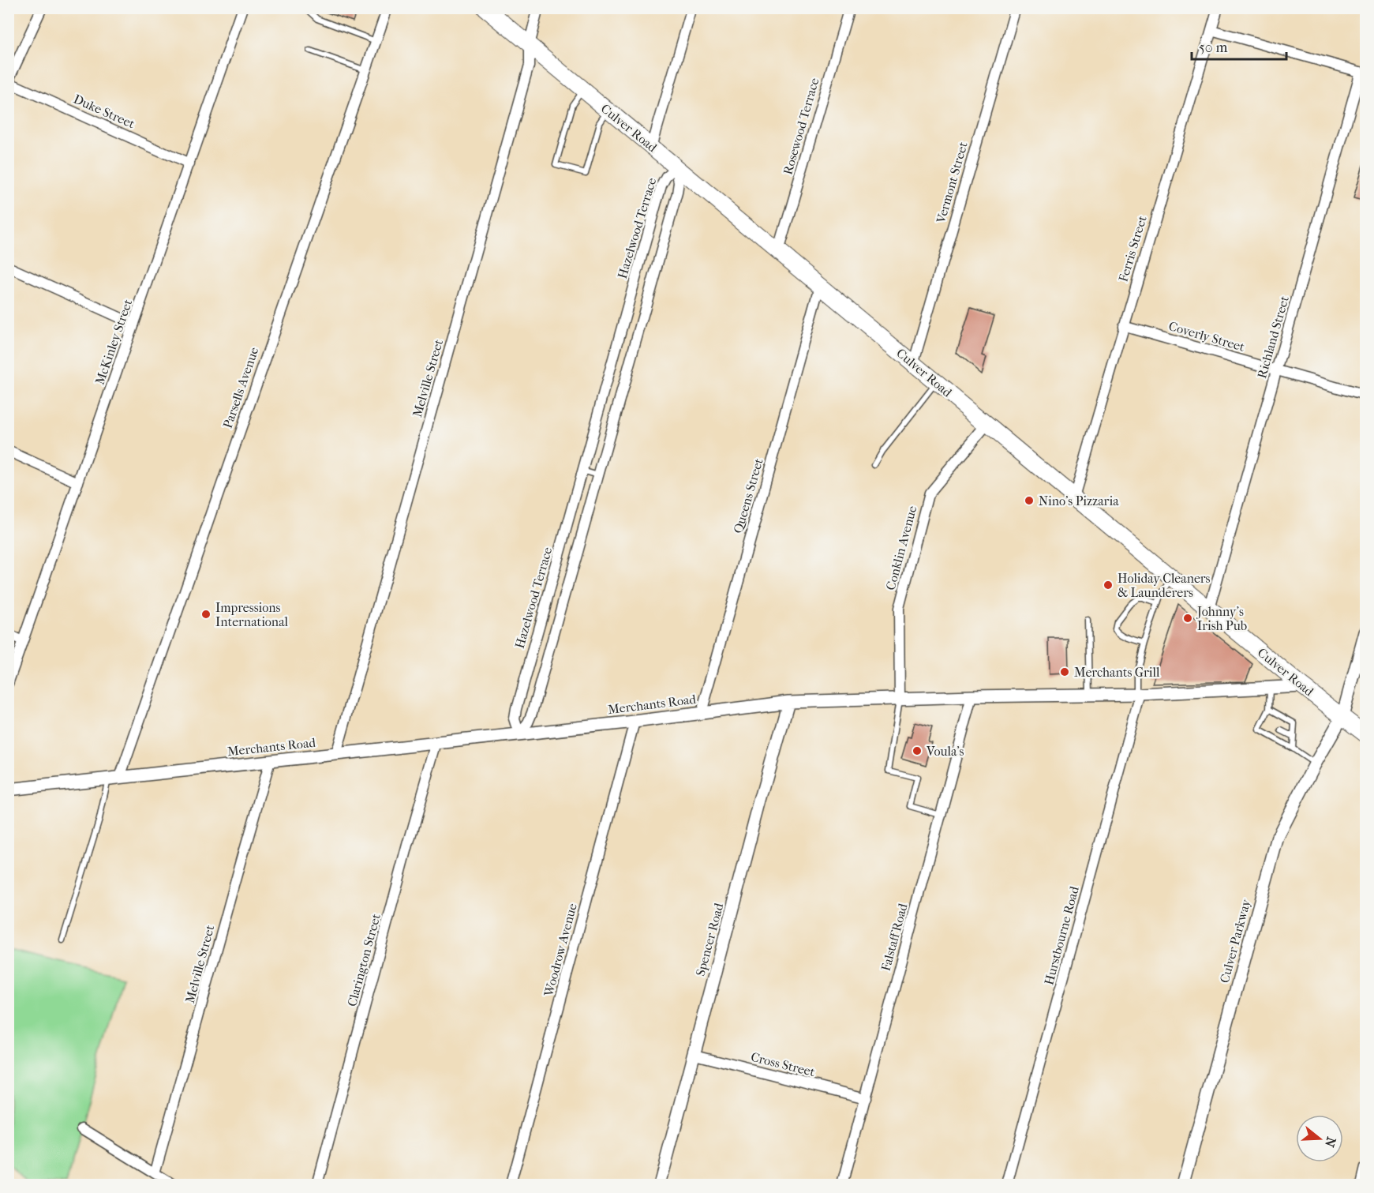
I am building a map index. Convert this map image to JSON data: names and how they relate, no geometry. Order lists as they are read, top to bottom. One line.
{"streets":{"main road":["Culver Road"],"street":["Duke Street","Rosewood Terrace","Vermont Street","Hazelwood Terrace","Ferris Street","Coverly Street","Richland Street","McKinley Street","Melville Street","Parsells Avenue","Queens Street","Conklin Avenue","Merchants Road","Hurstbourne Road","Falstaff Road","Spencer Road","Culver Parkway","Woodrow Avenue","Clarington Street","Cross Street"]},"crossings":[["Duke Street","McKinley Street"],["Rosewood Terrace","Culver Road"],["Culver Road","Vermont Street"],["Culver Road","Hazelwood Terrace"],["Culver Road","Ferris Street"],["Culver Road","Richland Street"],["Culver Road","Melville Street"],["Culver Road","Queens Street"],["Culver Road","Conklin Avenue"],["Culver Road","Merchants Road"],["Culver Road","Culver Parkway"],["Hazelwood Terrace","Merchants Road"],["Ferris Street","Coverly Street"],["Coverly Street","Richland Street"],["Melville Street","Merchants Road"],["Parsells Avenue","Merchants Road"],["Queens Street","Merchants Road"],["Conklin Avenue","Merchants Road"],["Merchants Road","Hurstbourne Road"],["Merchants Road","Falstaff Road"],["Merchants Road","Spencer Road"],["Merchants Road","Woodrow Avenue"],["Merchants Road","Clarington Street"],["Falstaff Road","Cross Street"],["Spencer Road","Cross Street"]],"places":["Nino's Pizzaria","Holiday Cleaners & Launderers","Impressions International","Johnny’s Irish Pub","Merchants Grill","Voula's"],"scale_bar":"50 m","north":"right"}
